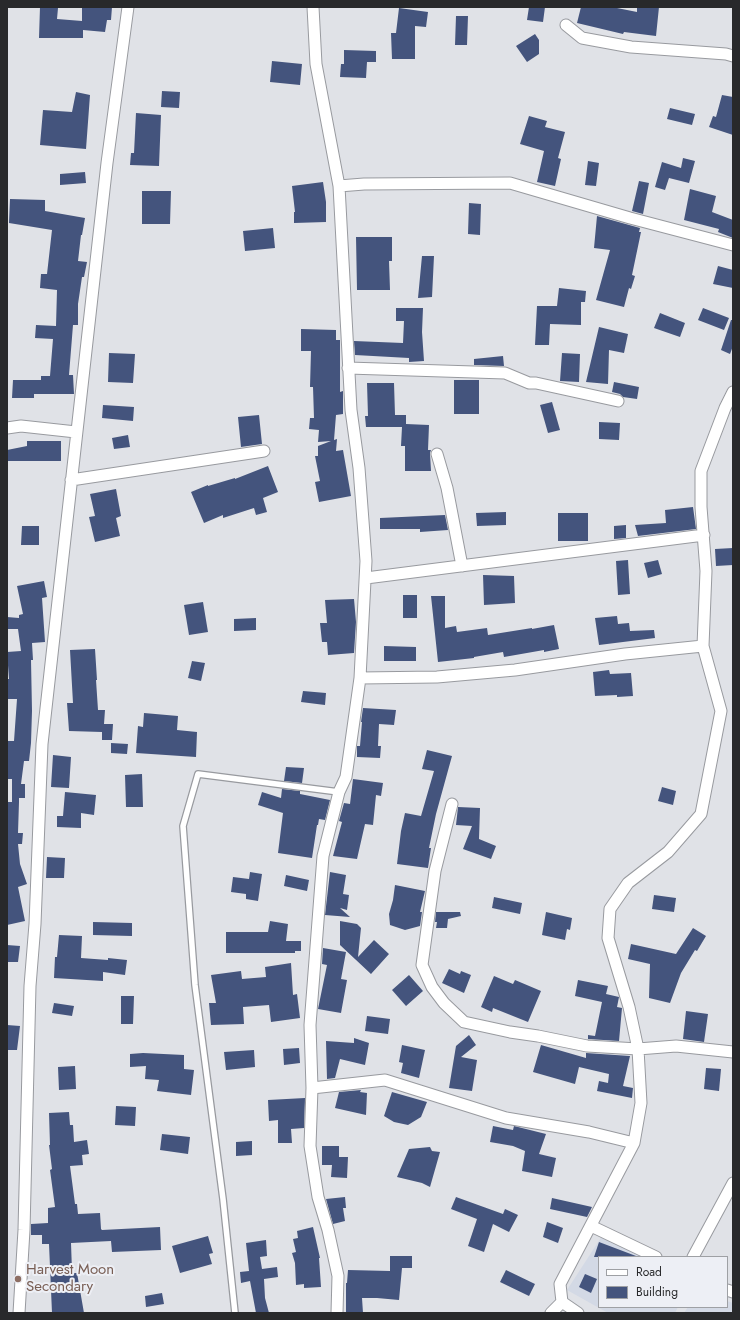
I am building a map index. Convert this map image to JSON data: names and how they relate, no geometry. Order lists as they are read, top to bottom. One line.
{"places":["Harvest Moon Secondary"],"legend":["Road","Building"]}
